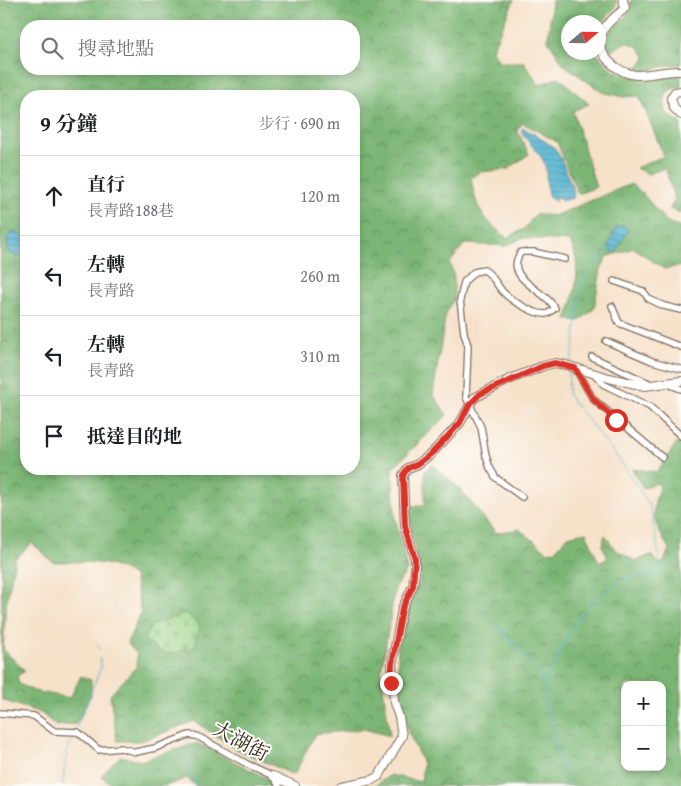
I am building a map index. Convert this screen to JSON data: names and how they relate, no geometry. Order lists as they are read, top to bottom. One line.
{"streets":{"street":["大湖街"]},"north":"right","page":{"search":"搜尋地點","heading":["9 分鐘","步行 · 690 m"],"list":[["直行","長青路188巷","120 m"],["左轉","長青路","260 m"],["左轉","長青路","310 m"],"抵達目的地"],"map_buttons":["+","−"]}}
